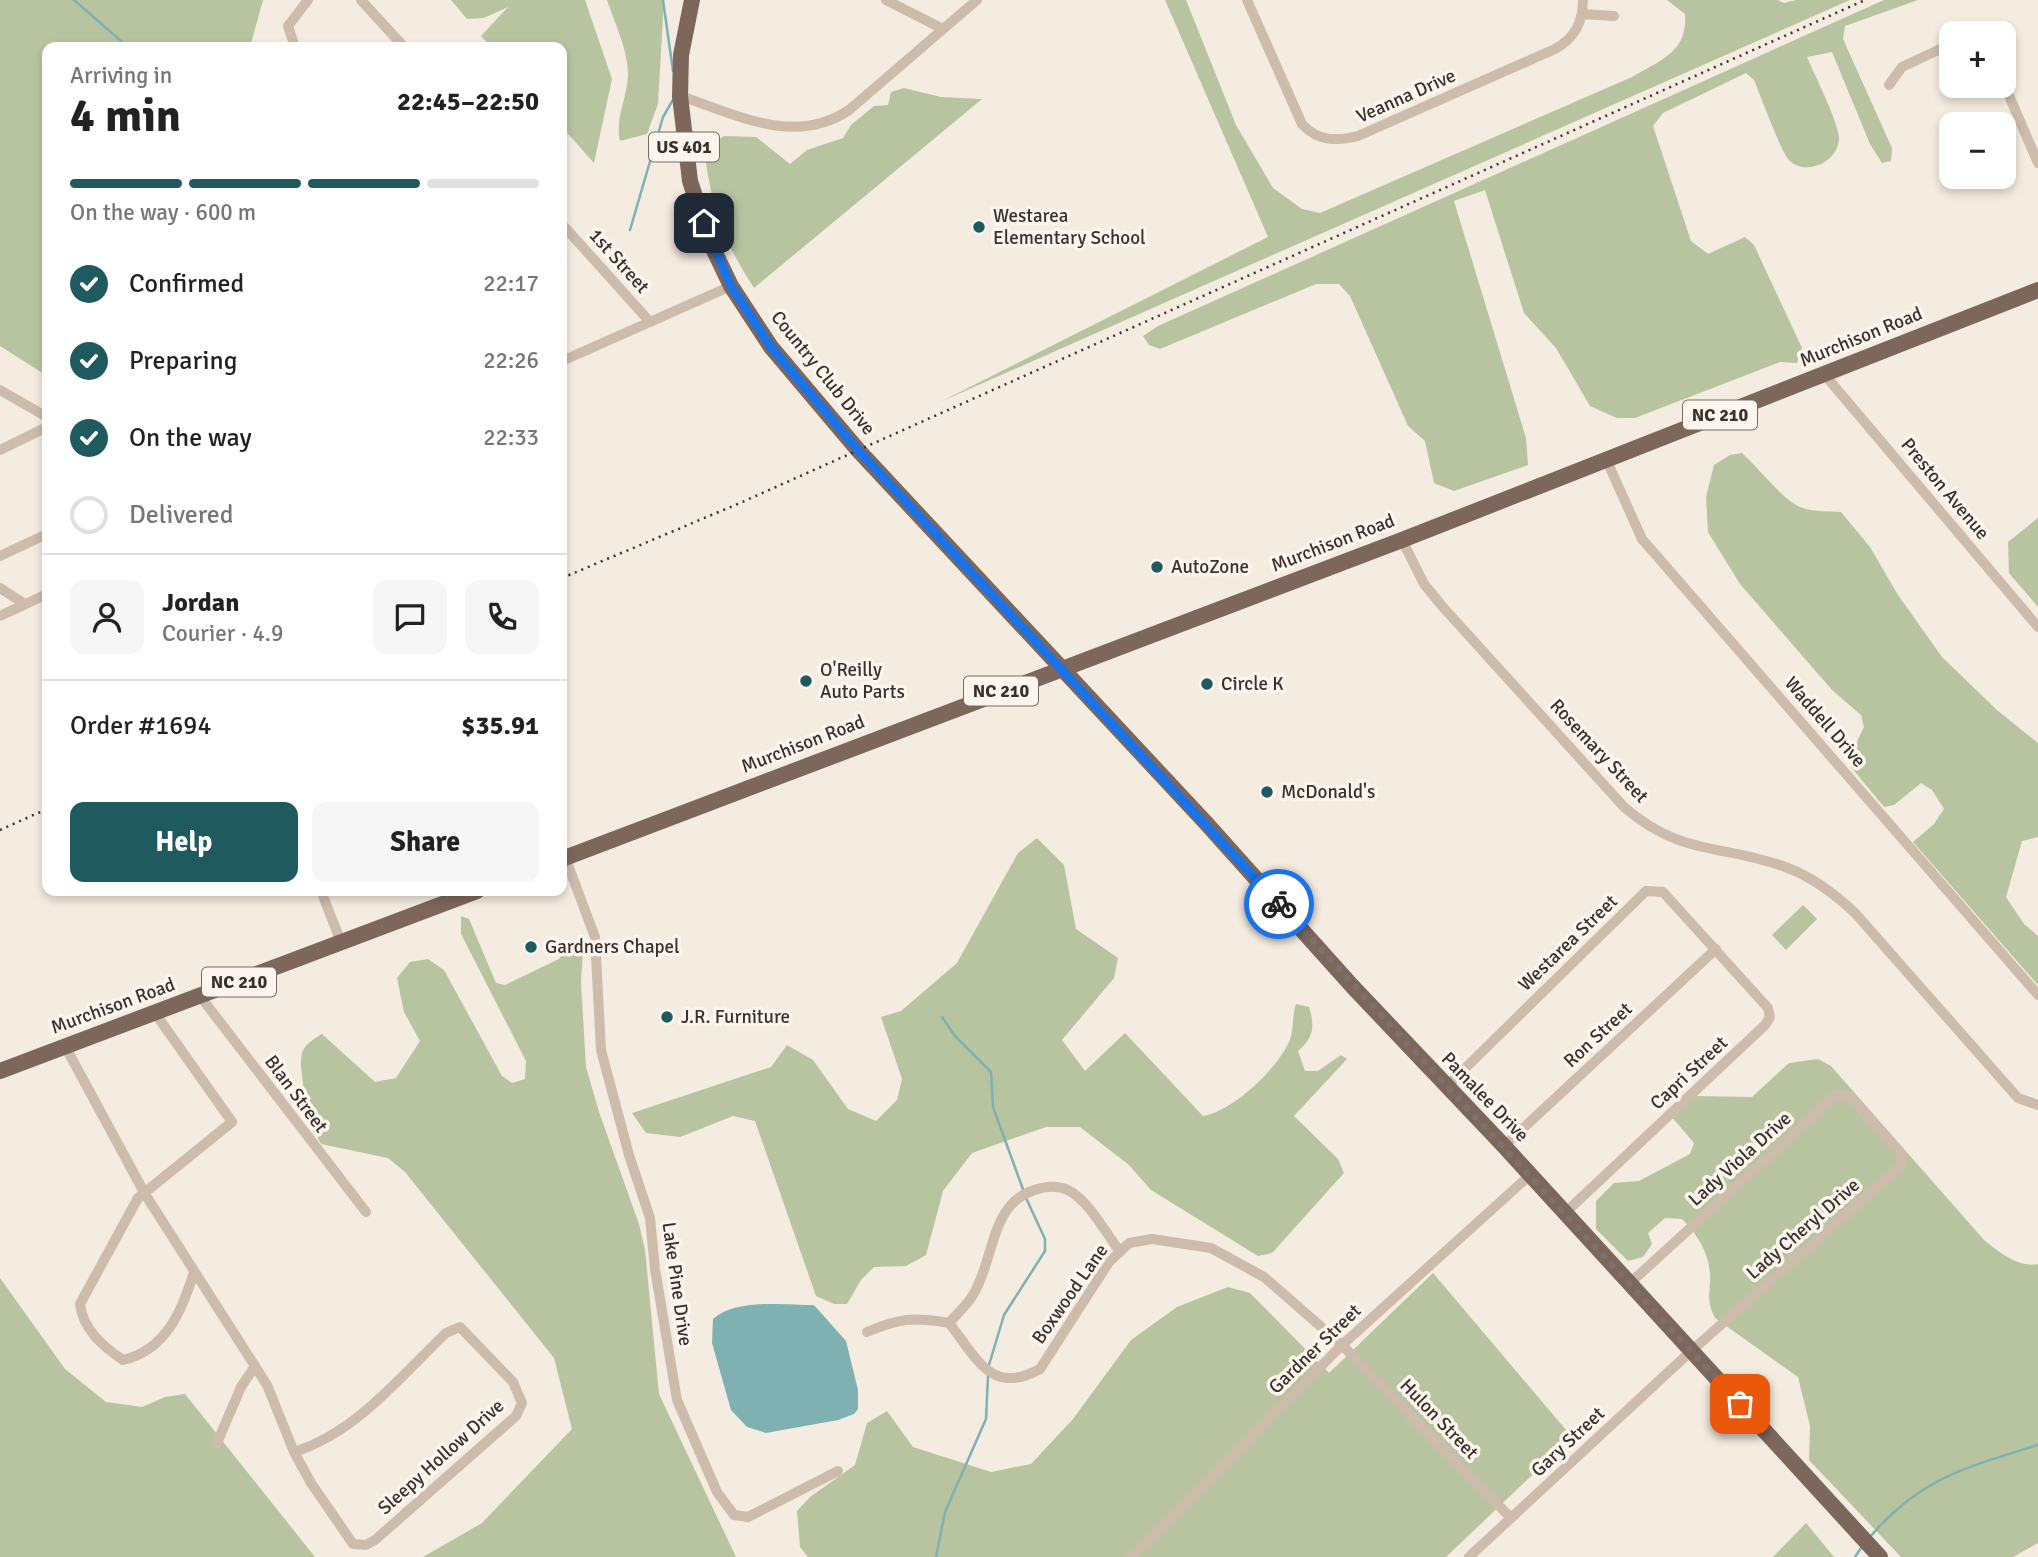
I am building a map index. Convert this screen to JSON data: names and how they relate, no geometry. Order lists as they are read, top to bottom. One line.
{"streets":{"main road":["US 401","Murchison Road","Country Club Drive","NC 210","Pamalee Drive"],"street":["Veanna Drive","1st Street","Preston Avenue","Waddell Drive","Rosemary Street","Westarea Street","Ron Street","Capri Street","Blan Street","Lady Viola Drive","Lady Cheryl Drive","Lake Pine Drive","Boxwood Lane","Gardner Street","Hulon Street","Gary Street","Sleepy Hollow Drive"]},"crossings":[["Murchison Road","Country Club Drive"],["Murchison Road","Preston Avenue"],["Murchison Road","Waddell Drive"],["Murchison Road","Rosemary Street"],["Murchison Road","Blan Street"],["Murchison Road","Pamalee Drive"],["Murchison Road","Sleepy Hollow Drive"],["Country Club Drive","Pamalee Drive"],["Westarea Street","Ron Street"],["Westarea Street","Capri Street"],["Westarea Street","Pamalee Drive"],["Ron Street","Capri Street"],["Ron Street","Pamalee Drive"],["Capri Street","Pamalee Drive"],["Pamalee Drive","Lady Viola Drive"],["Pamalee Drive","Lady Cheryl Drive"],["Pamalee Drive","Gardner Street"],["Pamalee Drive","Gary Street"],["Lady Viola Drive","Lady Cheryl Drive"],["Lady Cheryl Drive","Gary Street"],["Boxwood Lane","Gardner Street"],["Boxwood Lane","Hulon Street"],["Gardner Street","Hulon Street"],["Hulon Street","Gary Street"]],"places":["Westarea Elementary School","AutoZone","O'Reilly Auto Parts","Circle K","McDonald's","Gardners Chapel","J.R. Furniture"],"page":{"map_buttons":["+","−"],"heading":["4 min","Arriving in","22:45–22:50"],"panel":["Jordan","Courier · 4.9","Order #1694","$35.91"],"bar":"On the way · 600 m","list":[["Confirmed","22:17"],["Preparing","22:26"],["On the way","22:33"],"Delivered"],"buttons":["Help","Share"]}}
